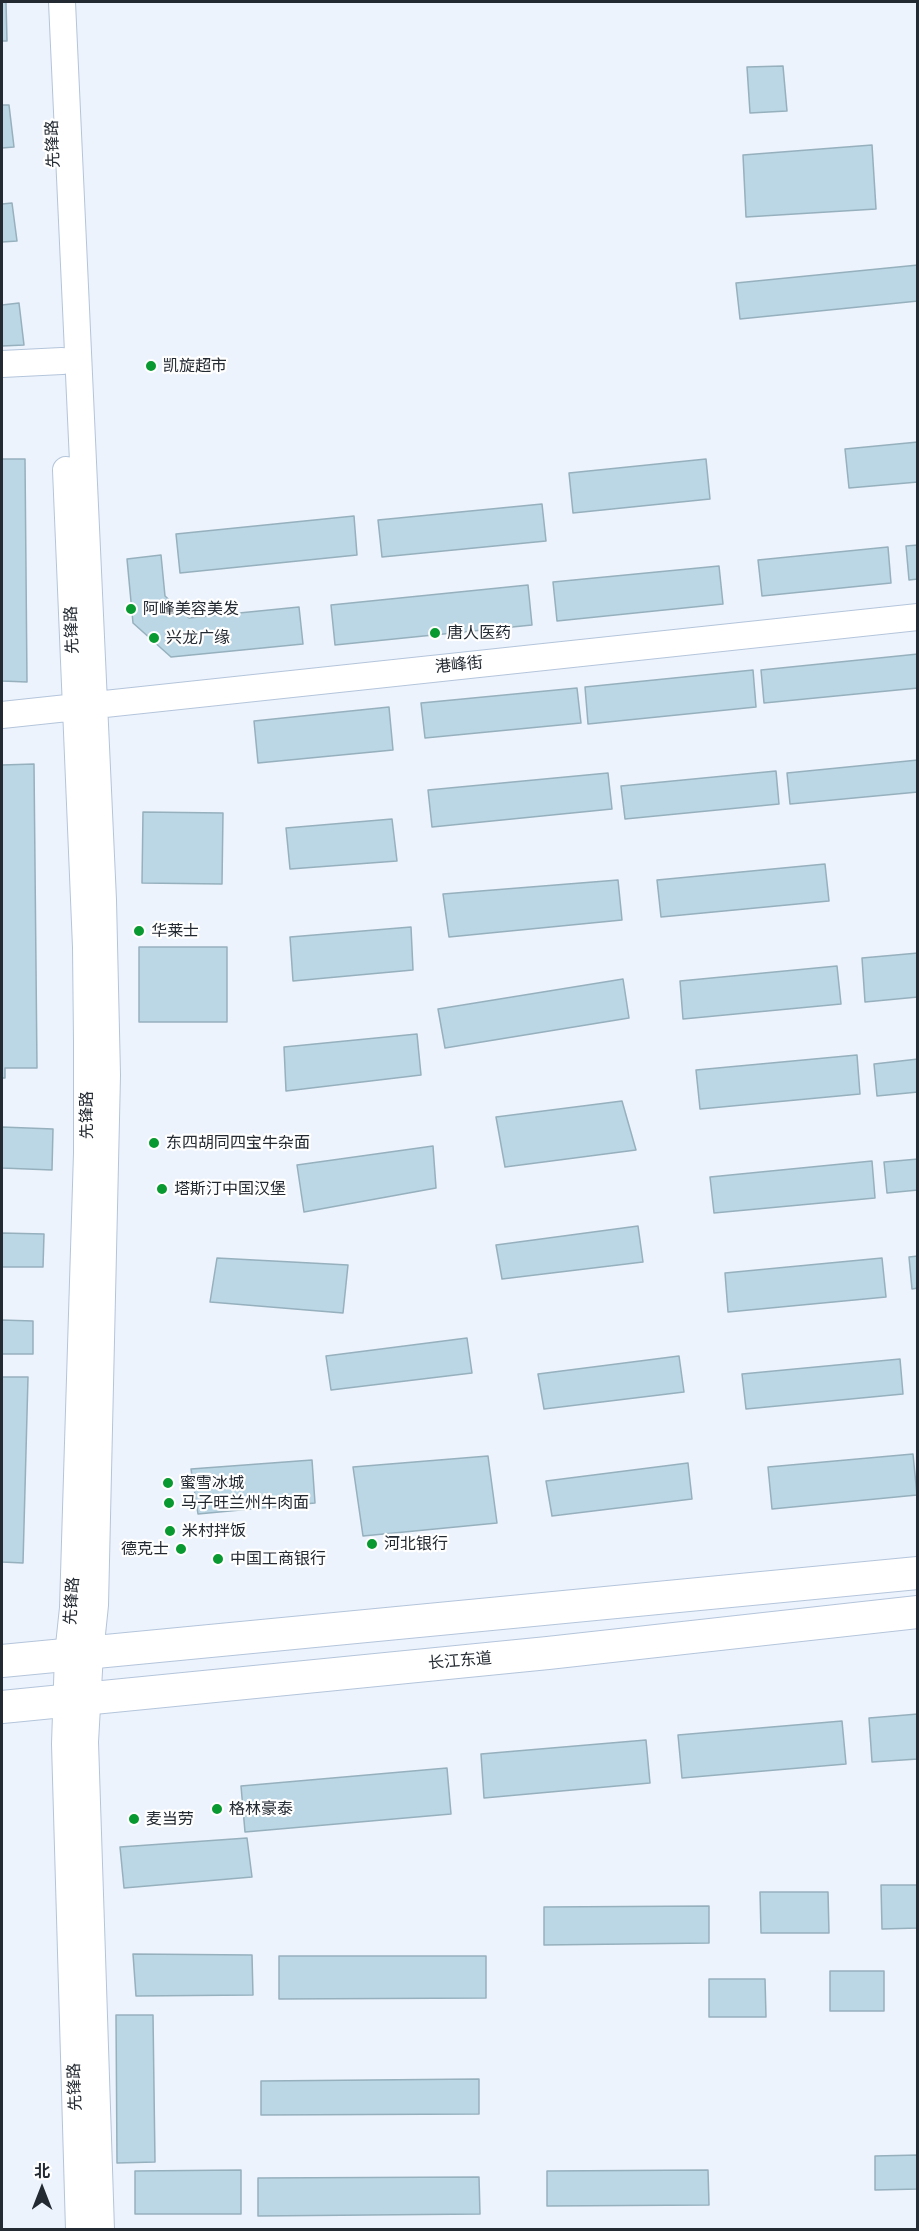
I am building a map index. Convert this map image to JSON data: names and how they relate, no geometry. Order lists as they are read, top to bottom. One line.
{"streets":{"main road":["长江东道"],"street":["先锋路","港峰街"]},"crossings":[["先锋路","港峰街"],["先锋路","长江东道"]],"places":["凯旋超市","阿峰美容美发","唐人医药","兴龙广缘","华莱士","东四胡同四宝牛杂面","塔斯汀中国汉堡","蜜雪冰城","马子旺兰州牛肉面","米村拌饭","河北银行","德克士","中国工商银行","格林豪泰","麦当劳"],"north":"top"}
